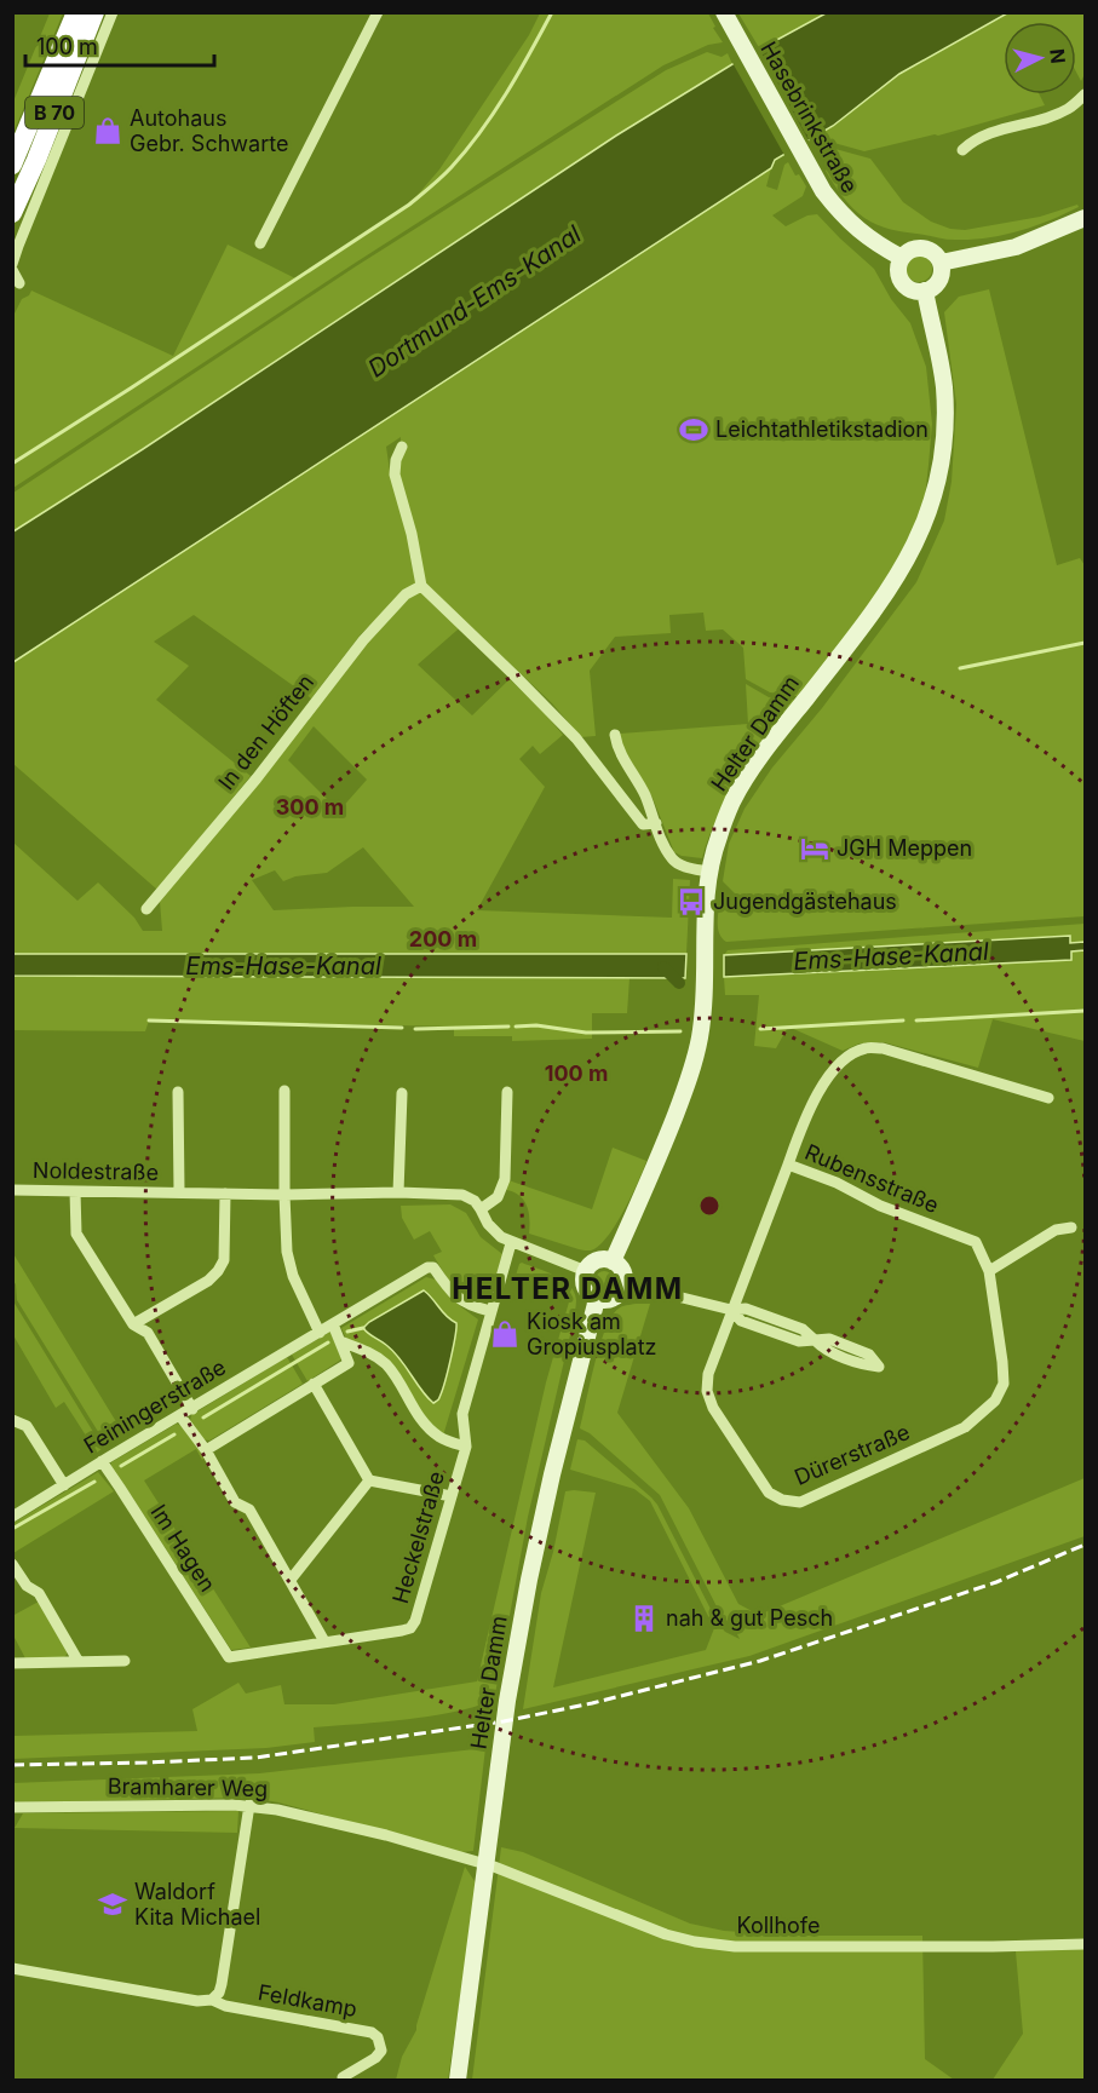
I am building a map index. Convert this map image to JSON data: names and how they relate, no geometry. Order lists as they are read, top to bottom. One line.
{"streets":{"highway":["B 70"],"street":["Hasebrinkstraße","In den Höften","Helter Damm","Noldestraße","Rubensstraße","Feiningerstraße","Dürerstraße","Heckelstraße","Im Hagen","Bramharer Weg","Kollhofe","Feldkamp"]},"crossings":[["Hasebrinkstraße","Helter Damm"],["Helter Damm","Bramharer Weg"],["Helter Damm","Kollhofe"],["Rubensstraße","Dürerstraße"],["Feiningerstraße","Im Hagen"],["Heckelstraße","Im Hagen"],["Bramharer Weg","Kollhofe"]],"districts":["HELTER DAMM"],"water":["Dortmund-Ems-Kanal","Ems-Hase-Kanal"],"places":{"shop":["Autohaus Gebr. Schwarte","Kiosk am Gropiusplatz"],"sports":["Leichtathletikstadion"],"hotel":["JGH Meppen"],"bus stop":["Jugendgästehaus"],"building":["nah & gut Pesch"],"school or university":["Waldorf Kita Michael"]},"scale_bar":"100 m","north":"right","rings":["300 m","200 m","100 m"]}
